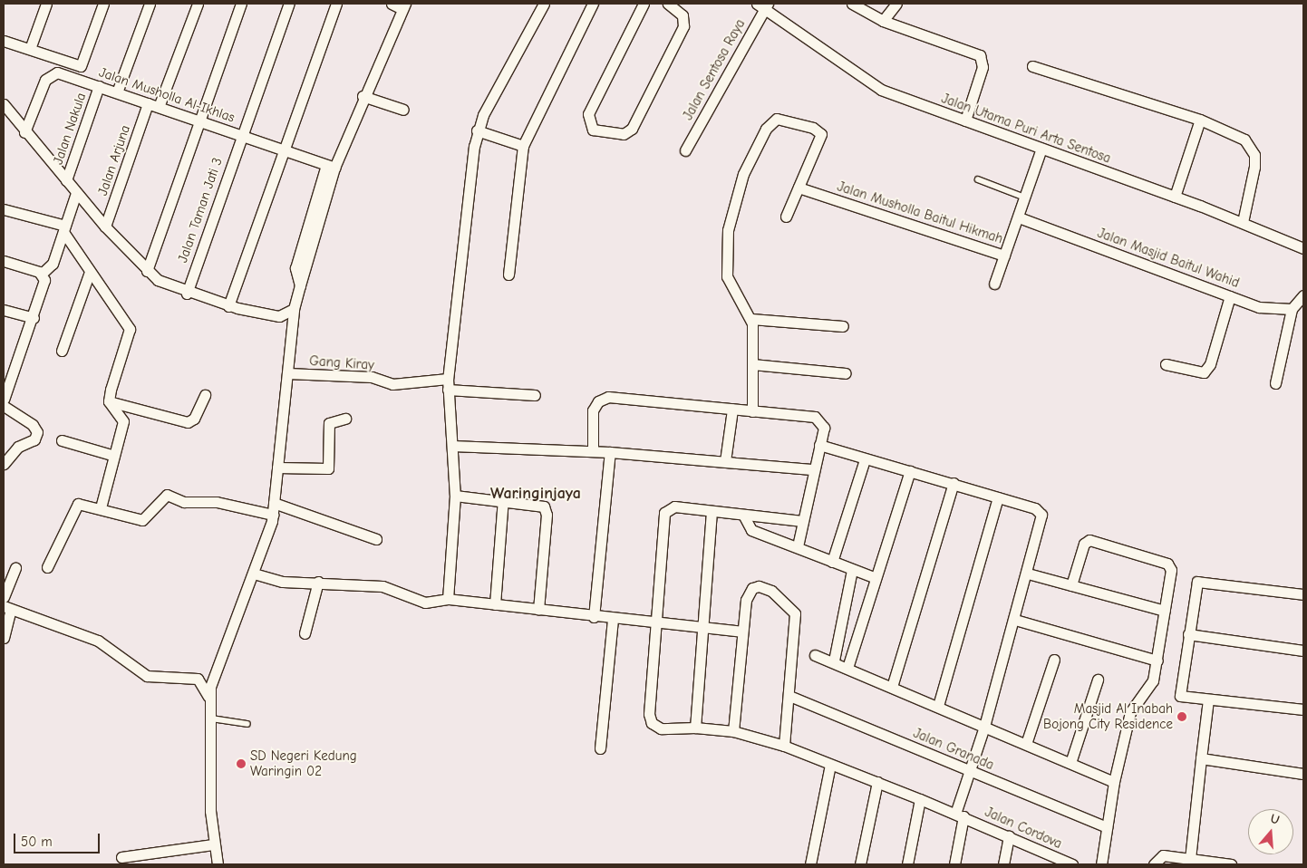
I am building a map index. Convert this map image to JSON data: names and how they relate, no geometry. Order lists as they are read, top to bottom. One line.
{"streets":{"street":["Jalan Sentosa Raya","Jalan Musholla Al-Ikhlas","Jalan Nakula","Jalan Utama Puri Arta Sentosa","Jalan Arjuna","Jalan Taman Jati 3","Jalan Musholla Baitul Hikmah","Jalan Masjid Baitul Wahid","Gang Kiray","Jalan Granada","Jalan Cordova"]},"crossings":[["Jalan Sentosa Raya","Jalan Utama Puri Arta Sentosa"],["Jalan Musholla Al-Ikhlas","Jalan Nakula"],["Jalan Musholla Al-Ikhlas","Jalan Arjuna"],["Jalan Musholla Al-Ikhlas","Jalan Taman Jati 3"],["Jalan Utama Puri Arta Sentosa","Jalan Musholla Baitul Hikmah"],["Jalan Musholla Baitul Hikmah","Jalan Masjid Baitul Wahid"]],"districts":["Waringinjaya"],"places":["Masjid Al Inabah Bojong City Residence","SD Negeri Kedung Waringin 02"],"scale_bar":"50 m","north":"top"}
